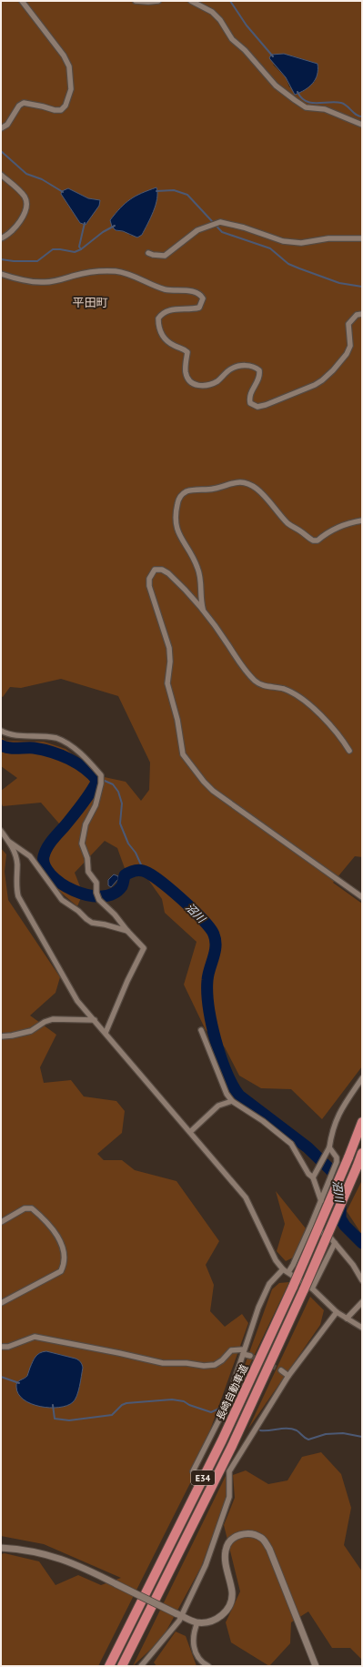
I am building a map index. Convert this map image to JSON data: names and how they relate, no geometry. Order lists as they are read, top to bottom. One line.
{"streets":{"highway":["長崎自動車道","E34"]},"districts":["平田町"],"water":["沼川"]}
